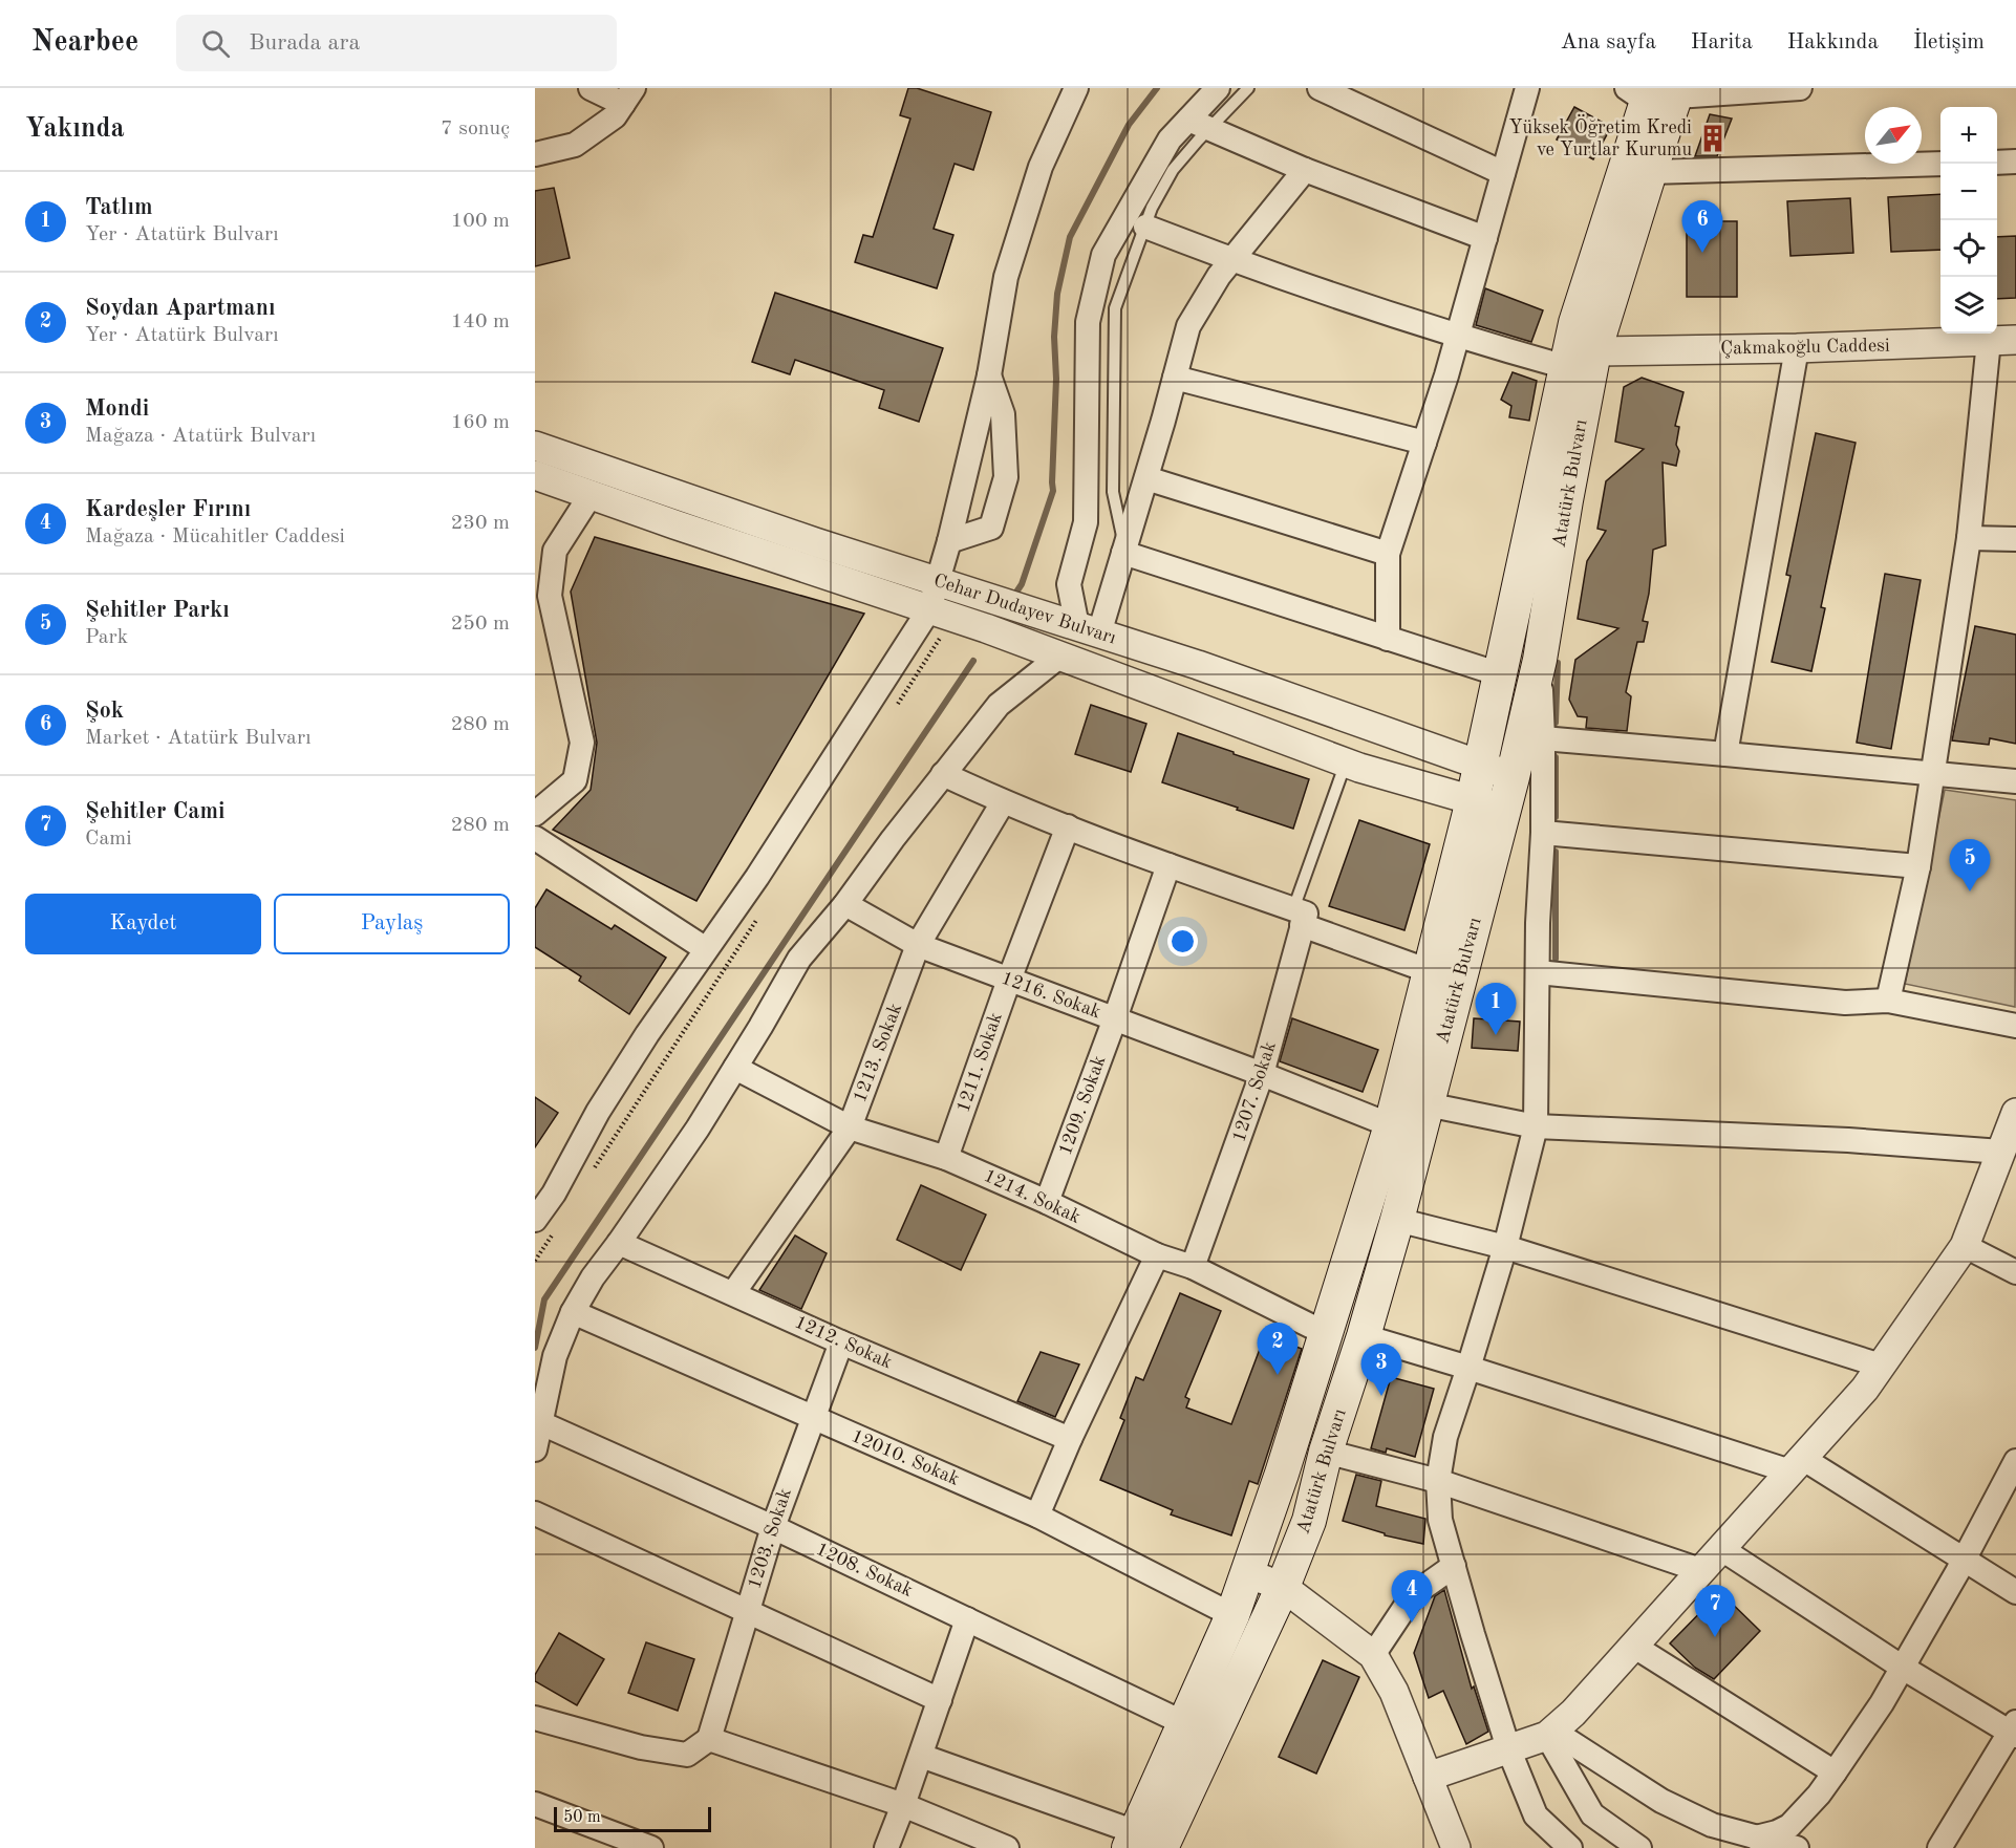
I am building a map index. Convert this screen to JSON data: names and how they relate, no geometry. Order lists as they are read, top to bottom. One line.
{"streets":{"main road":["Atatürk Bulvarı"],"street":["Çakmakoğlu Caddesi","Cehar Dudayev Bulvarı","1216. Sokak","1213. Sokak","1211. Sokak","1207. Sokak","1209. Sokak","1214. Sokak","1212. Sokak","12010. Sokak","1203. Sokak","1208. Sokak"]},"crossings":[["Çakmakoğlu Caddesi","Atatürk Bulvarı"],["Atatürk Bulvarı","Cehar Dudayev Bulvarı"],["Atatürk Bulvarı","1216. Sokak"],["Atatürk Bulvarı","1214. Sokak"],["Atatürk Bulvarı","12010. Sokak"],["Atatürk Bulvarı","1208. Sokak"],["1216. Sokak","1213. Sokak"],["1216. Sokak","1211. Sokak"],["1216. Sokak","1207. Sokak"],["1216. Sokak","1209. Sokak"],["1213. Sokak","1214. Sokak"],["1213. Sokak","1212. Sokak"],["1211. Sokak","1214. Sokak"],["1207. Sokak","1214. Sokak"],["1209. Sokak","1214. Sokak"],["1212. Sokak","1203. Sokak"],["12010. Sokak","1203. Sokak"],["1203. Sokak","1208. Sokak"]],"places":{"building":["Yüksek Öğretim Kredi ve Yurtlar Kurumu"]},"scale_bar":"50 m","north":"top right","page":{"header":"Nearbee","search":"Burada ara","nav":["Ana sayfa","Harita","Hakkında","İletişim"],"heading":["Yakında","7 sonuç"],"map_buttons":["+","−"],"list":[{"mark":"1","name":"Tatlım","note":"Yer · Atatürk Bulvarı","value":"100 m"},{"mark":"2","name":"Soydan Apartmanı","note":"Yer · Atatürk Bulvarı","value":"140 m"},{"mark":"3","name":"Mondi","note":"Mağaza · Atatürk Bulvarı","value":"160 m"},{"mark":"4","name":"Kardeşler Fırını","note":"Mağaza · Mücahitler Caddesi","value":"230 m"},{"mark":"5","name":"Şehitler Parkı","note":"Park","value":"250 m"},{"mark":"6","name":"Şok","note":"Market · Atatürk Bulvarı","value":"280 m"},{"mark":"7","name":"Şehitler Cami","note":"Cami","value":"280 m"}],"pins":["6","5","1","2","3","4","7"],"buttons":["Kaydet","Paylaş"],"scale":"50 m"}}
